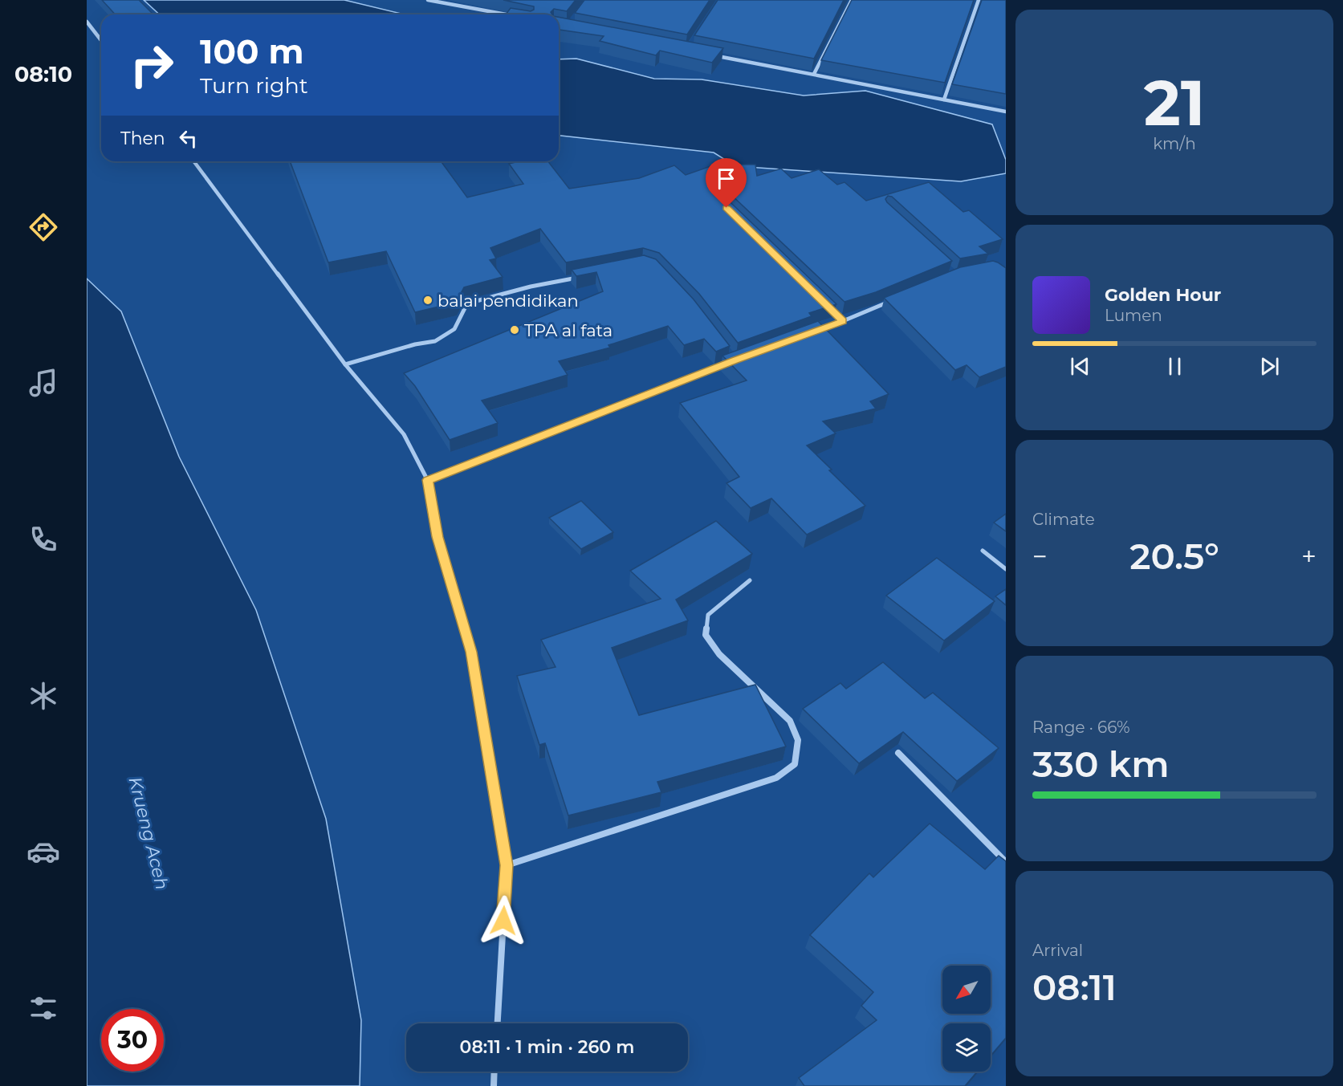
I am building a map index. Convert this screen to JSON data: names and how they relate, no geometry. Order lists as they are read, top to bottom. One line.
{"water":["Krueng Aceh"],"places":["balai pendidikan","TPA al fata"],"north":"bottom left","page":{"tabs":"08:10","tile":[["21","km/h"],"Climate",["Range · 66%","330 km"],["Arrival","08:11"]],"turn":["100 m","Turn right"],"then":"Then","song":["Golden Hour","Lumen"],"heat":["−","20.5°","+"],"limit":"30","trip":"08:11 · 1 min · 260 m"}}
